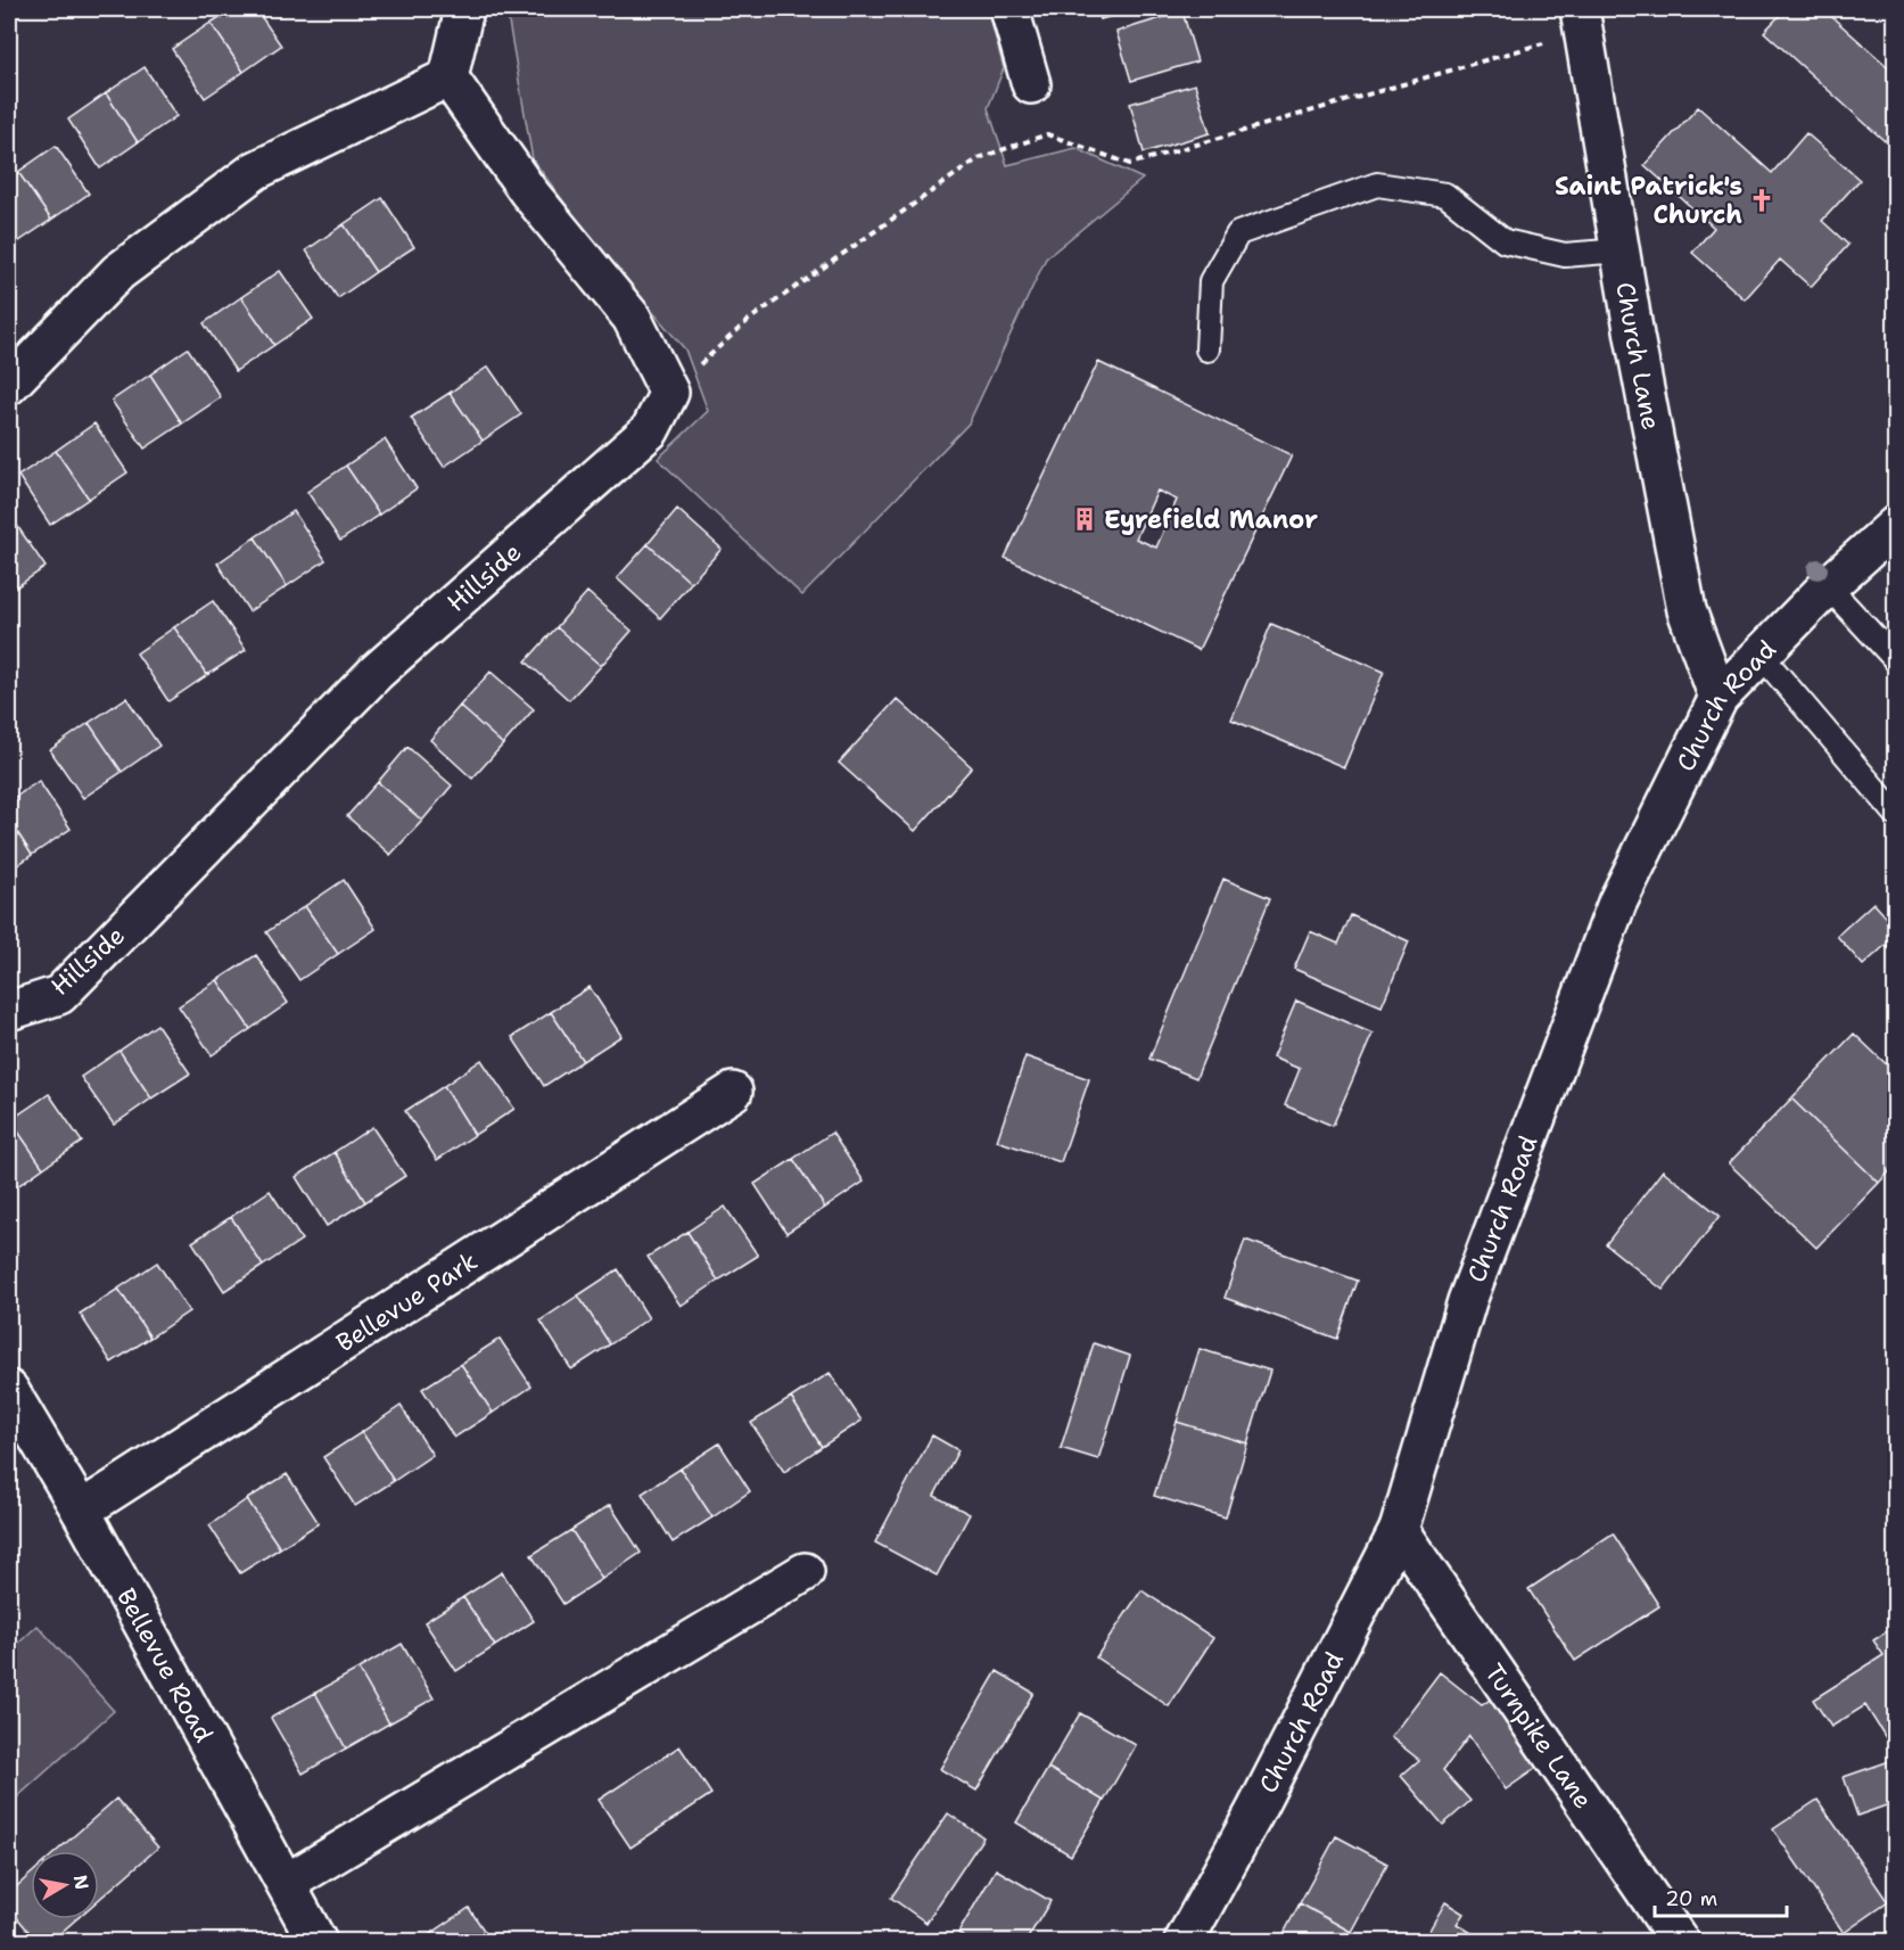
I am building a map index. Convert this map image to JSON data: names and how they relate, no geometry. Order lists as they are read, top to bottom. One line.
{"streets":{"street":["Church Lane","Hillside","Church Road","Bellevue Park","Bellevue Road","Turnpike Lane"]},"crossings":[["Church Lane","Church Road"],["Church Road","Turnpike Lane"],["Bellevue Park","Bellevue Road"]],"places":{"church":["Saint Patrick's Church"],"building":["Eyrefield Manor"]},"scale_bar":"20 m","north":"right"}
